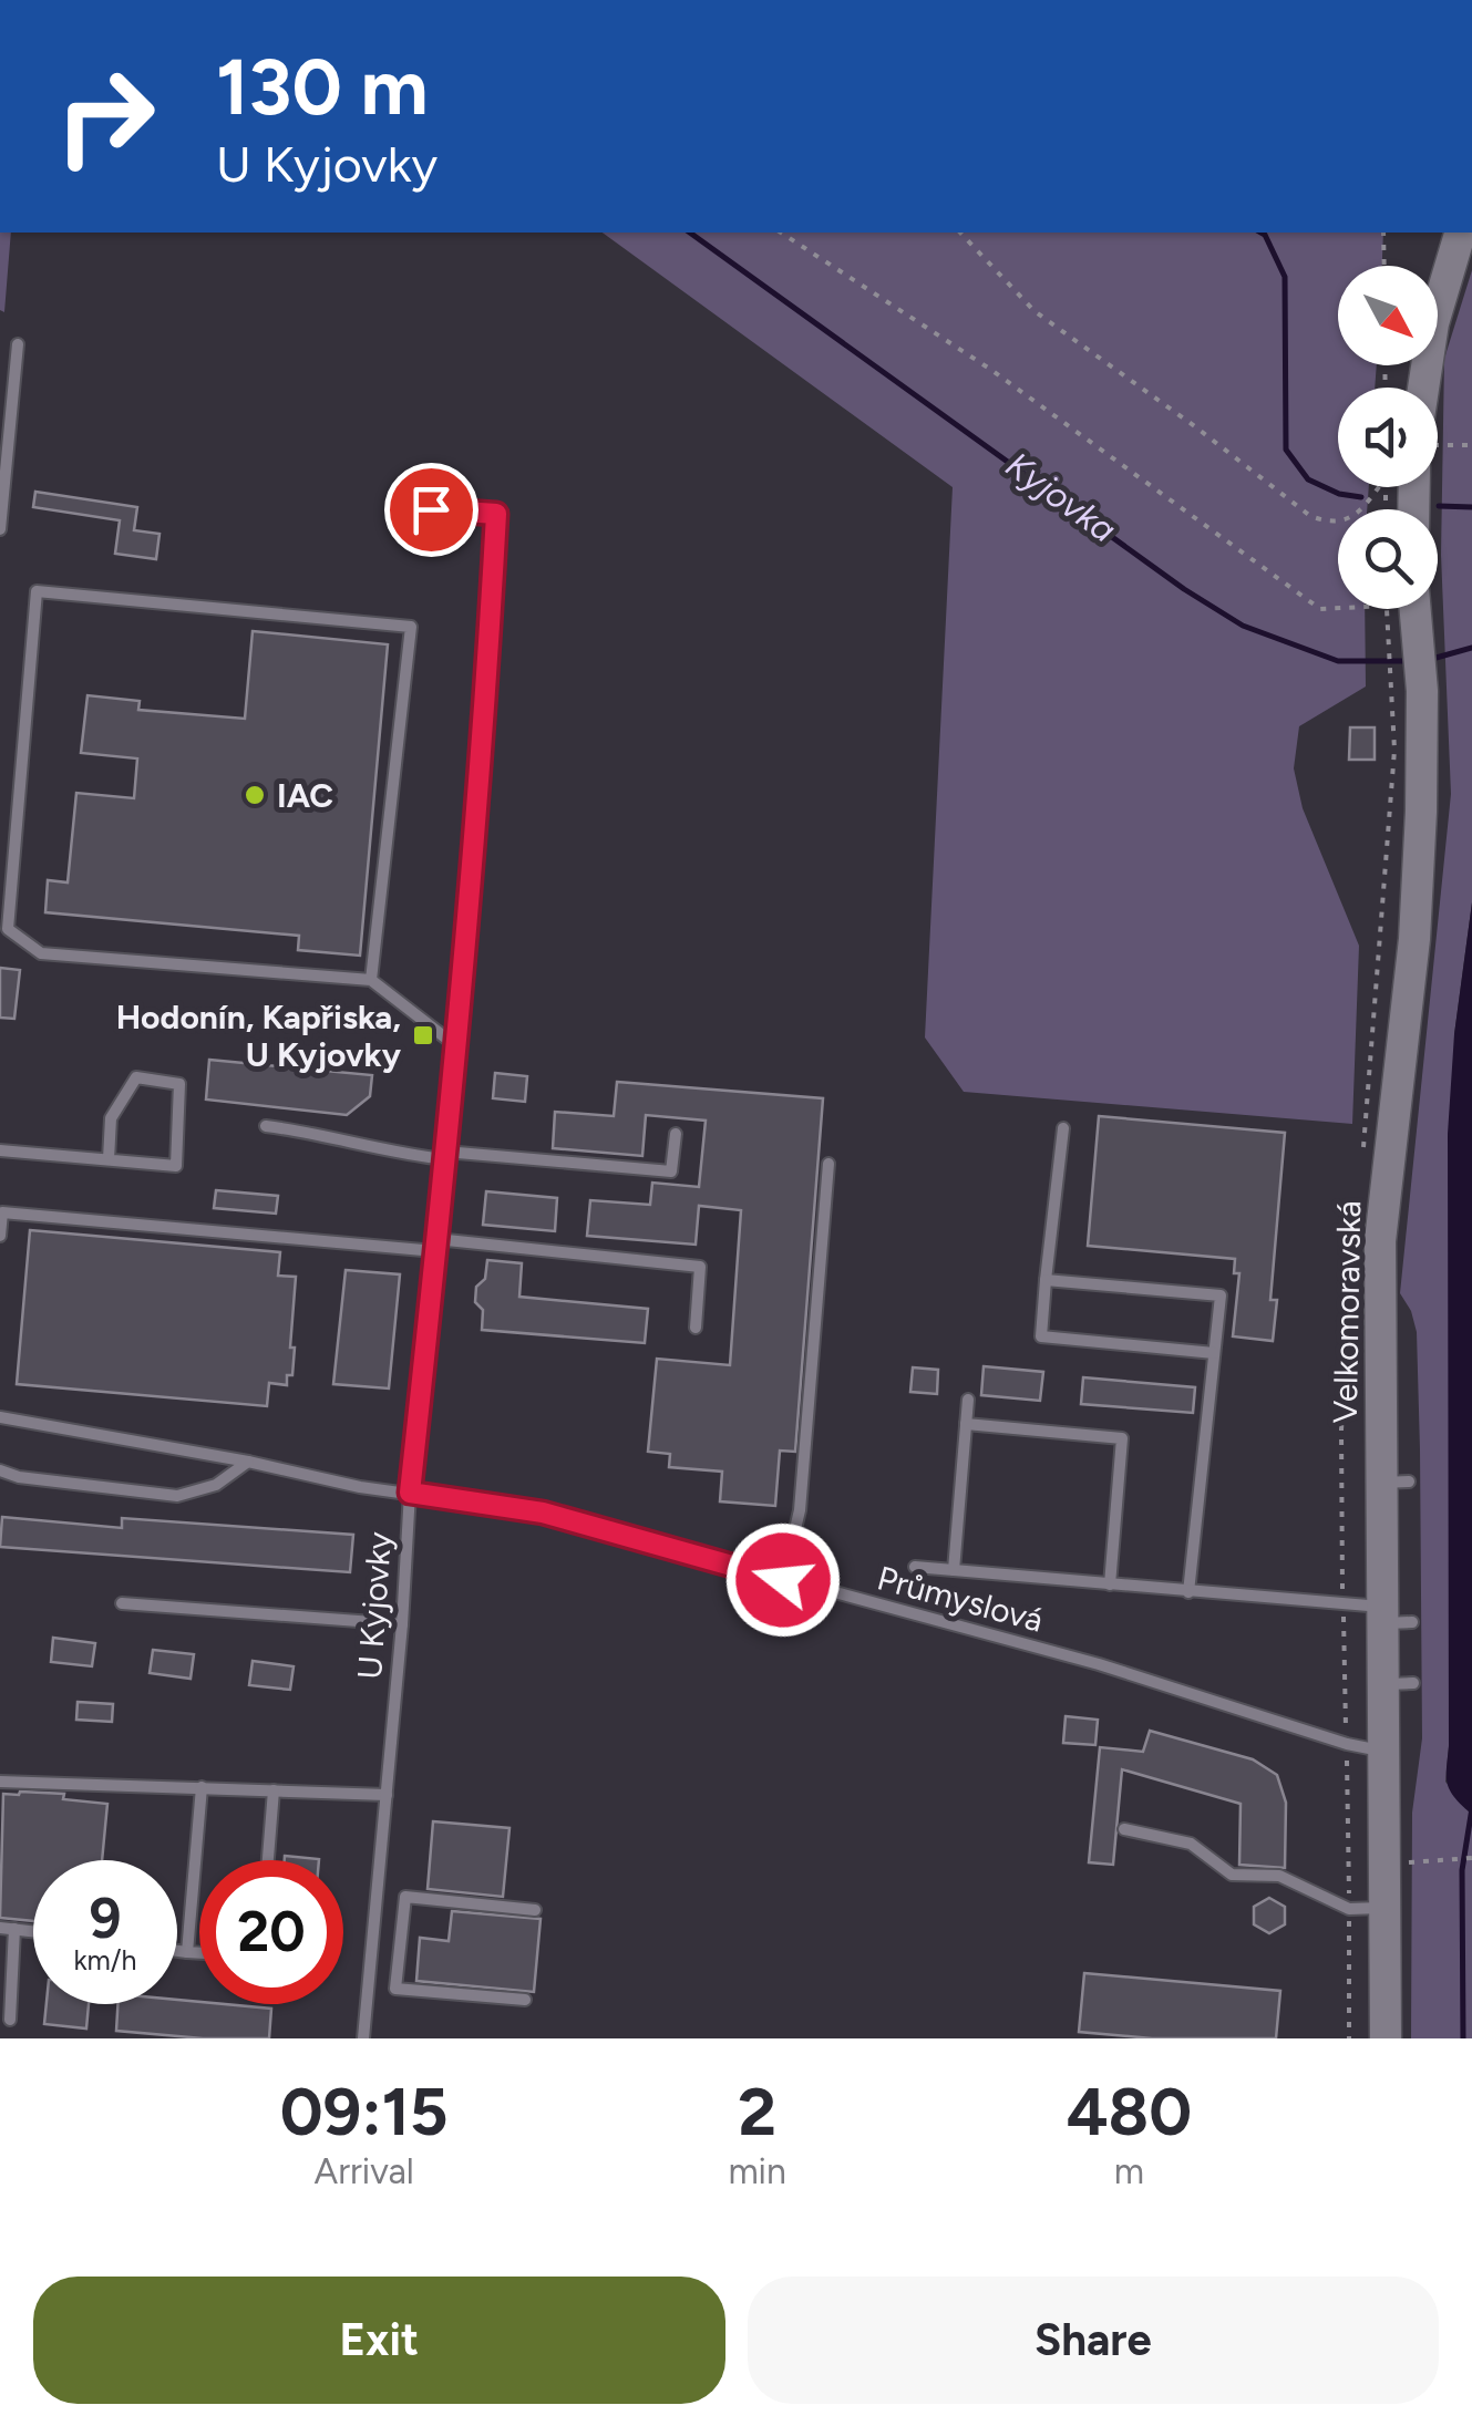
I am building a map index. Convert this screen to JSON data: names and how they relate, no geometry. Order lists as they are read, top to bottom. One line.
{"streets":{"street":["Velkomoravská"],"lane":["Průmyslová","U Kyjovky"]},"crossings":[["Velkomoravská","Průmyslová"],["Průmyslová","U Kyjovky"]],"water":["Kyjovka"],"places":{"other":["IAC"],"transit":["Hodonín, Kapřiska, U Kyjovky"]},"north":"bottom right","page":{"turn":["130 m","U Kyjovky"],"speed":"9 km/h","limit":"20","eta":["09:15","Arrival","2","min","480","m"],"buttons":["Exit","Share"]}}
